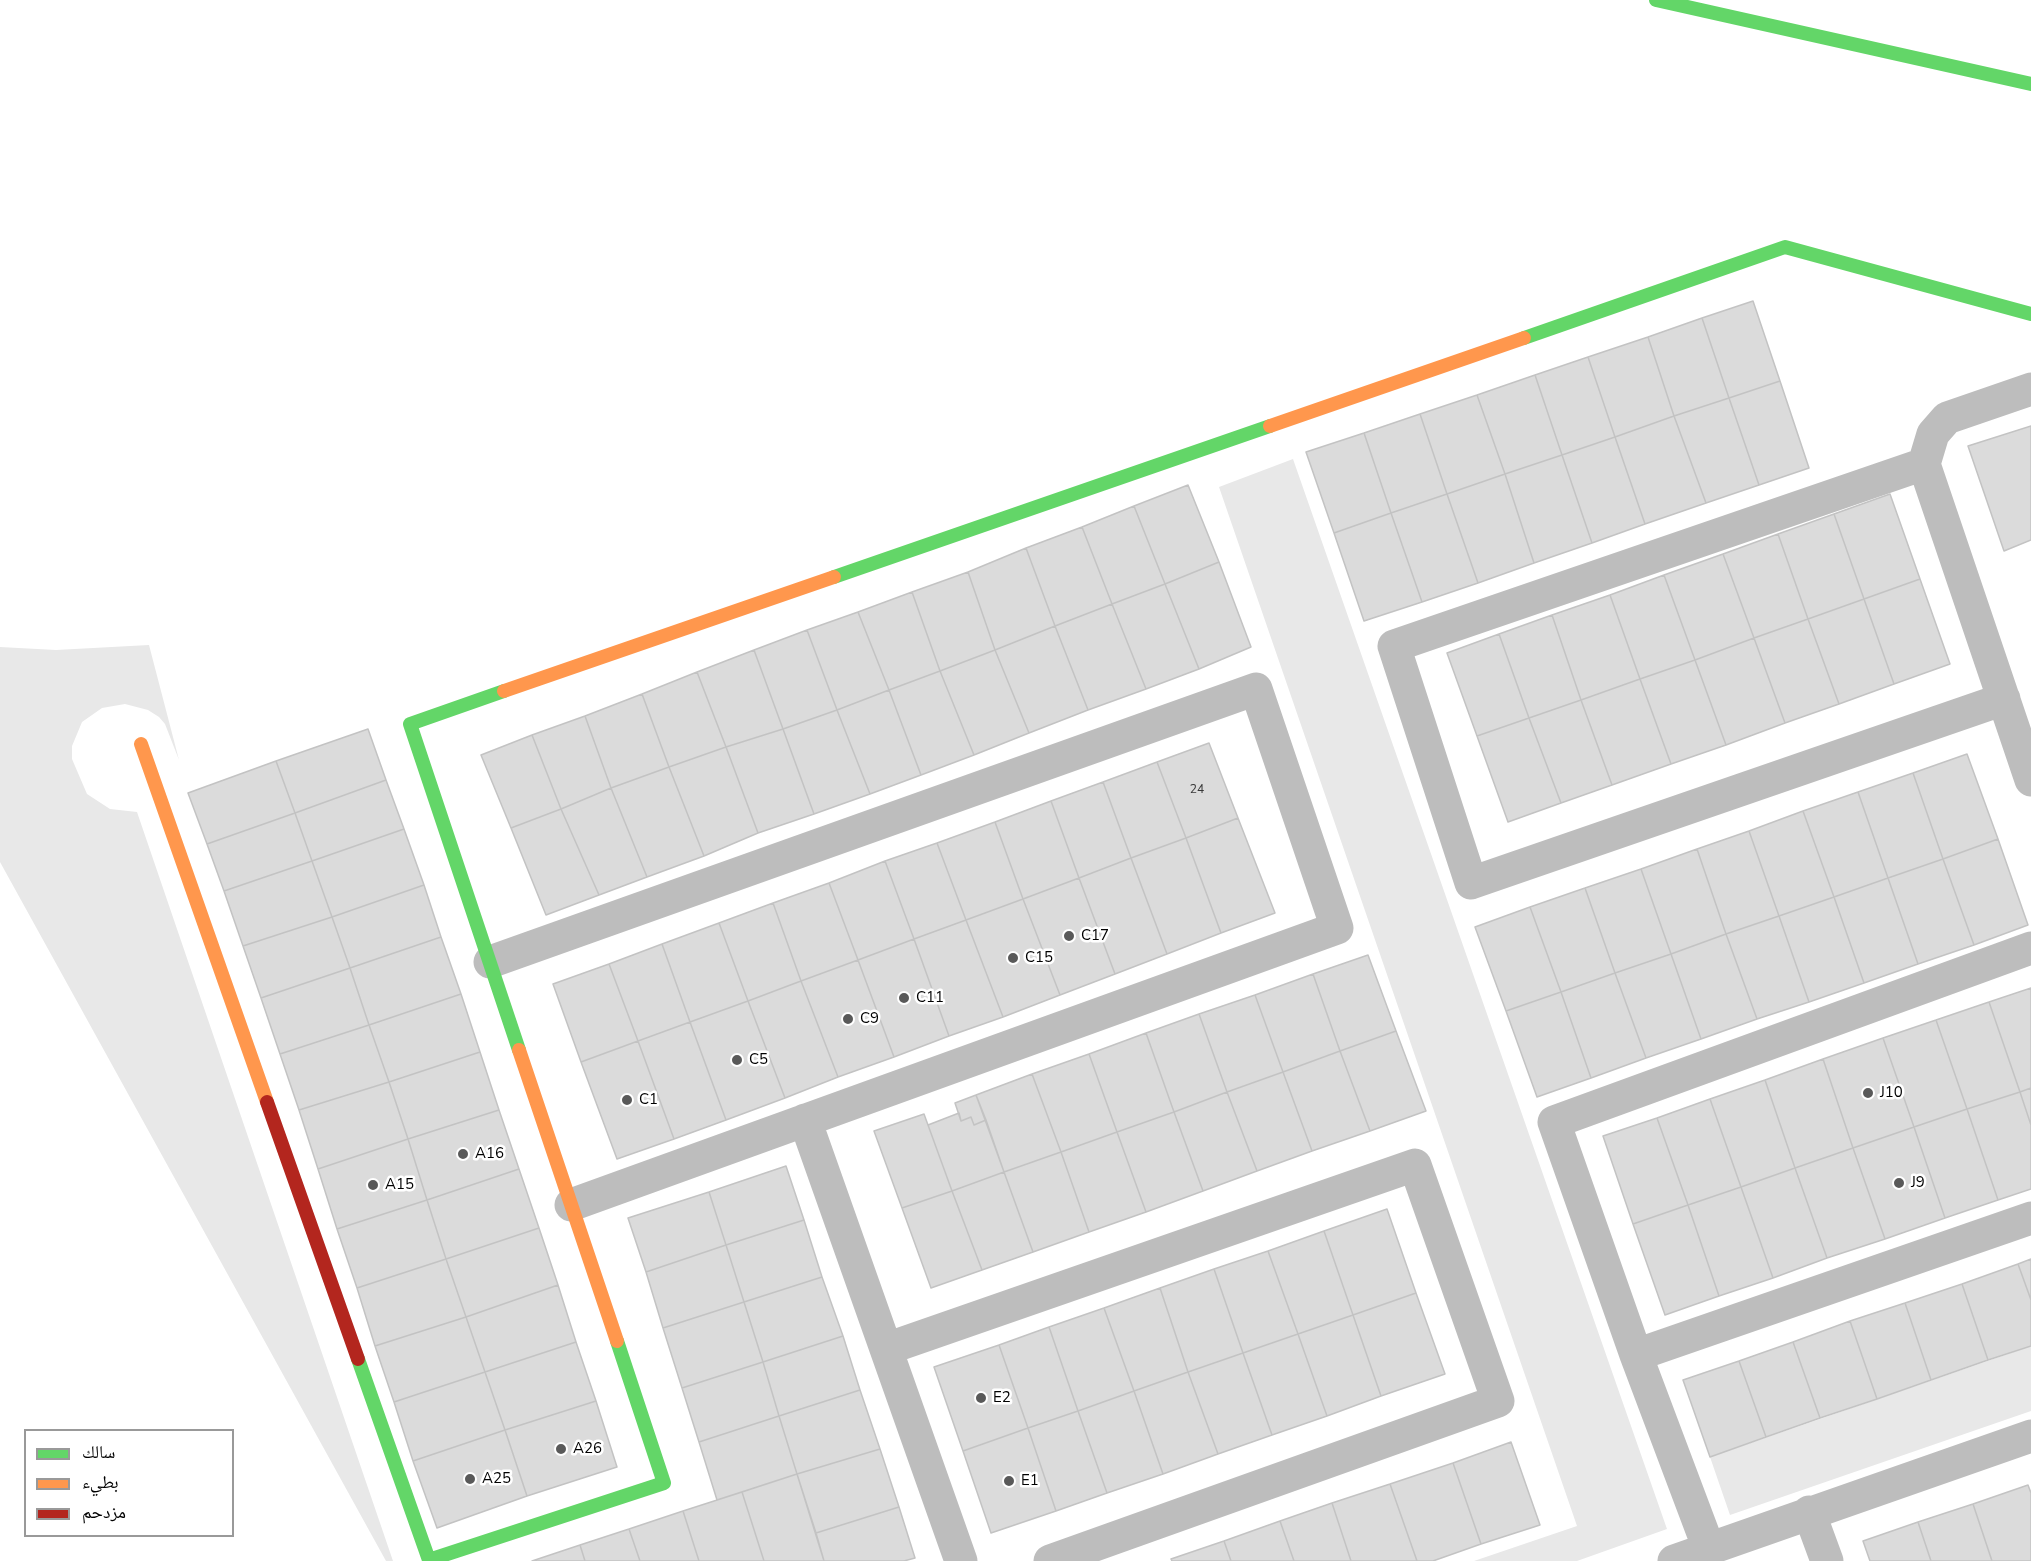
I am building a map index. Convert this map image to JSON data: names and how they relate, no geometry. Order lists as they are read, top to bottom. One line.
{"places":["C17","C15","C11","C9","C5","J10","C1","A16","J9","A15","E2","A26","A25","E1"],"house_numbers":["24"],"legend":["سالك","بطيء","مزدحم"]}
